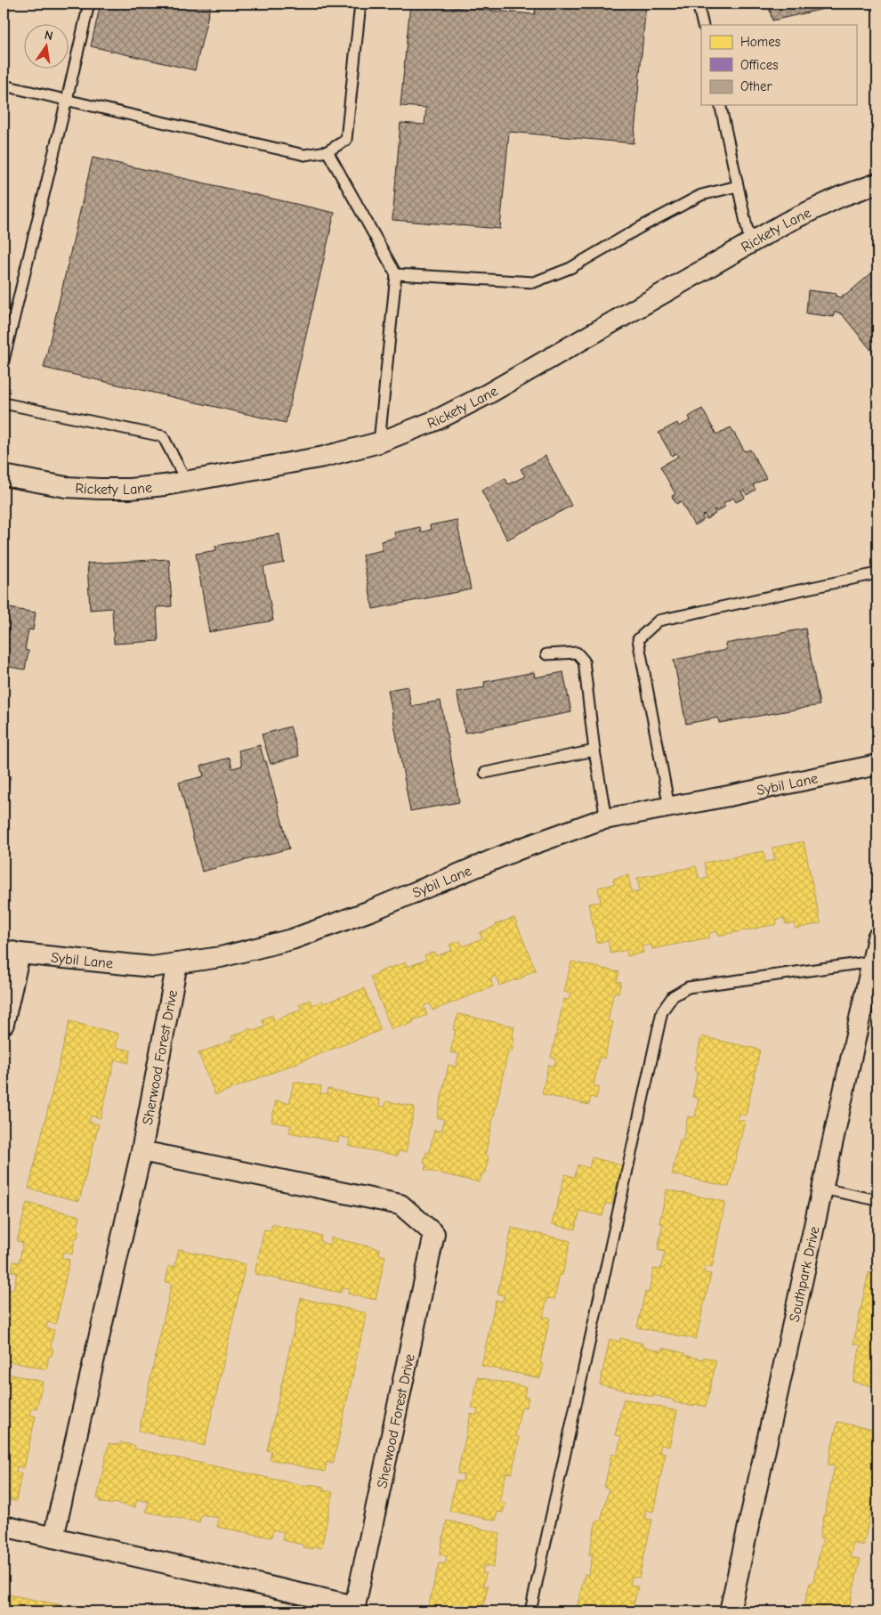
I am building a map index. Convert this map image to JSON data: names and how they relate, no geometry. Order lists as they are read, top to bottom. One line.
{"streets":{"street":["Rickety Lane","Sybil Lane","Sherwood Forest Drive","Southpark Drive"]},"crossings":[["Sybil Lane","Sherwood Forest Drive"]],"legend":["Homes","Offices","Other"],"north":"top"}
